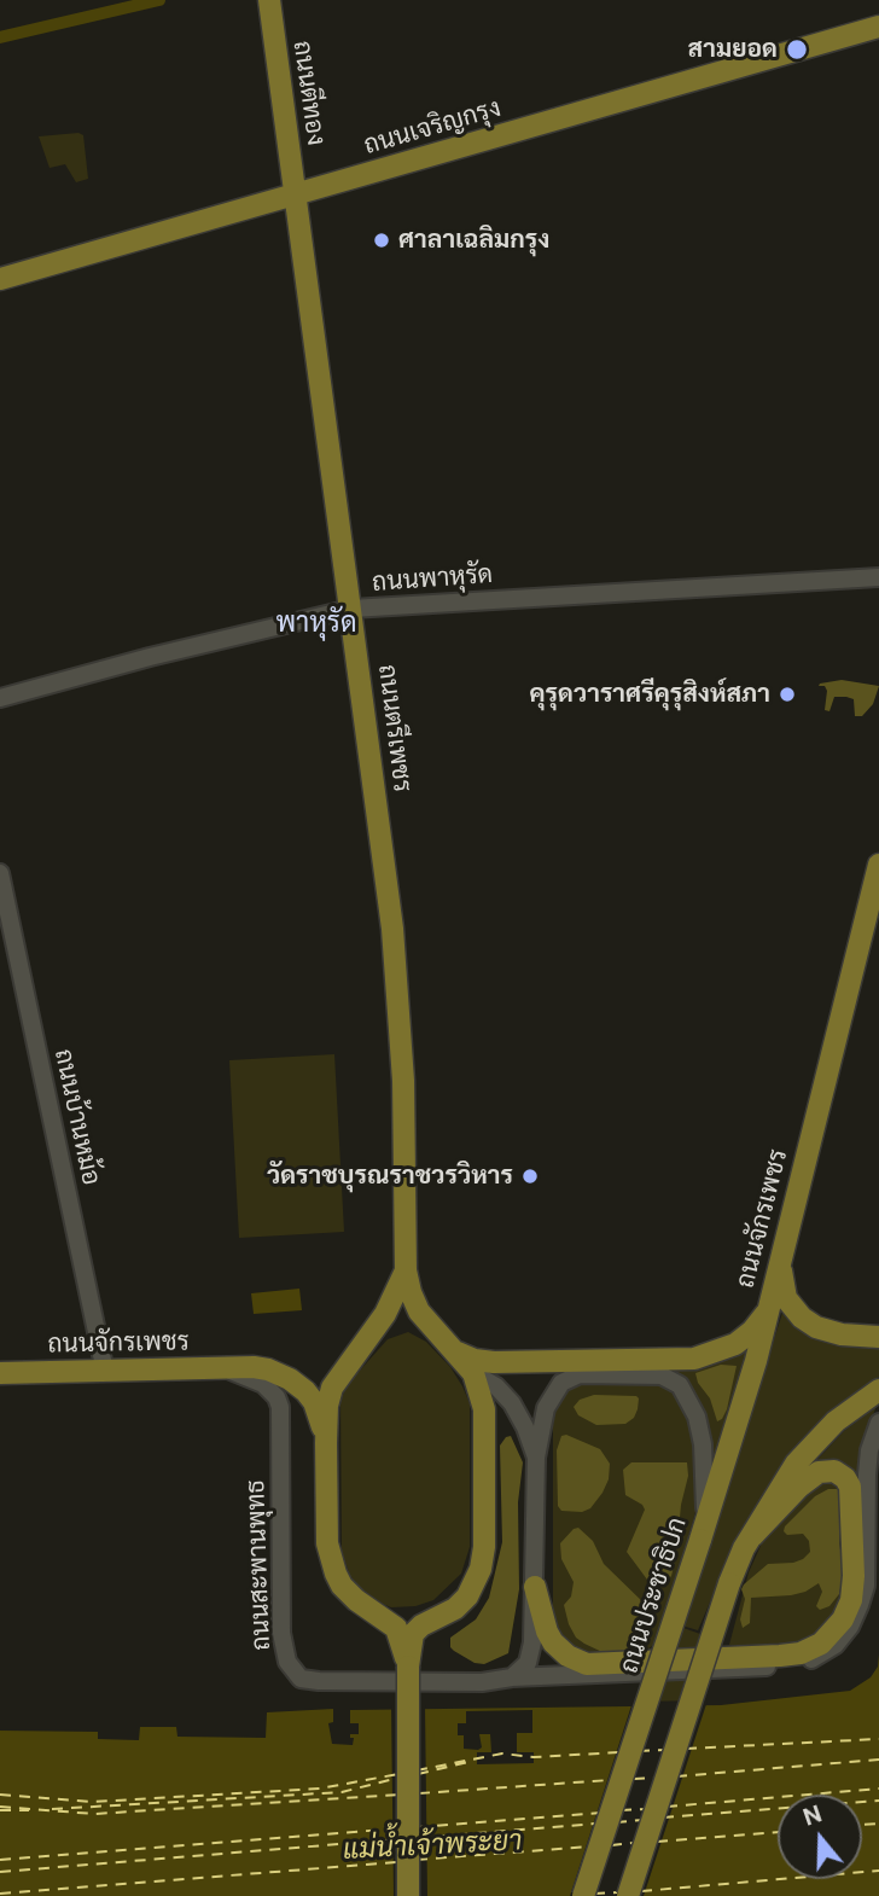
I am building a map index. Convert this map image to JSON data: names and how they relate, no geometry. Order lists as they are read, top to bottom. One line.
{"streets":{"main road":["ถนนตีทอง","ถนนเจริญกรุง","ถนนตรีเพชร","ถนนจักรเพชร","ถนนประชาธิปก"],"street":["ถนนพาหุรัด","ถนนบ้านหม้อ","ถนนสะพานพุทธ"]},"crossings":[["ถนนตีทอง","ถนนเจริญกรุง"],["ถนนตีทอง","ถนนตรีเพชร"],["ถนนเจริญกรุง","ถนนตรีเพชร"],["ถนนพาหุรัด","ถนนตรีเพชร"],["ถนนตรีเพชร","ถนนจักรเพชร"],["ถนนบ้านหม้อ","ถนนจักรเพชร"],["ถนนจักรเพชร","ถนนสะพานพุทธ"],["ถนนจักรเพชร","ถนนประชาธิปก"]],"districts":["พาหุรัด"],"water":["แม่น้ำเจ้าพระยา"],"places":["สามยอด","ศาลาเฉลิมกรุง","คุรุดวาราศรีคุรุสิงห์สภา","วัดราชบุรณราชวรวิหาร"],"north":"top"}
